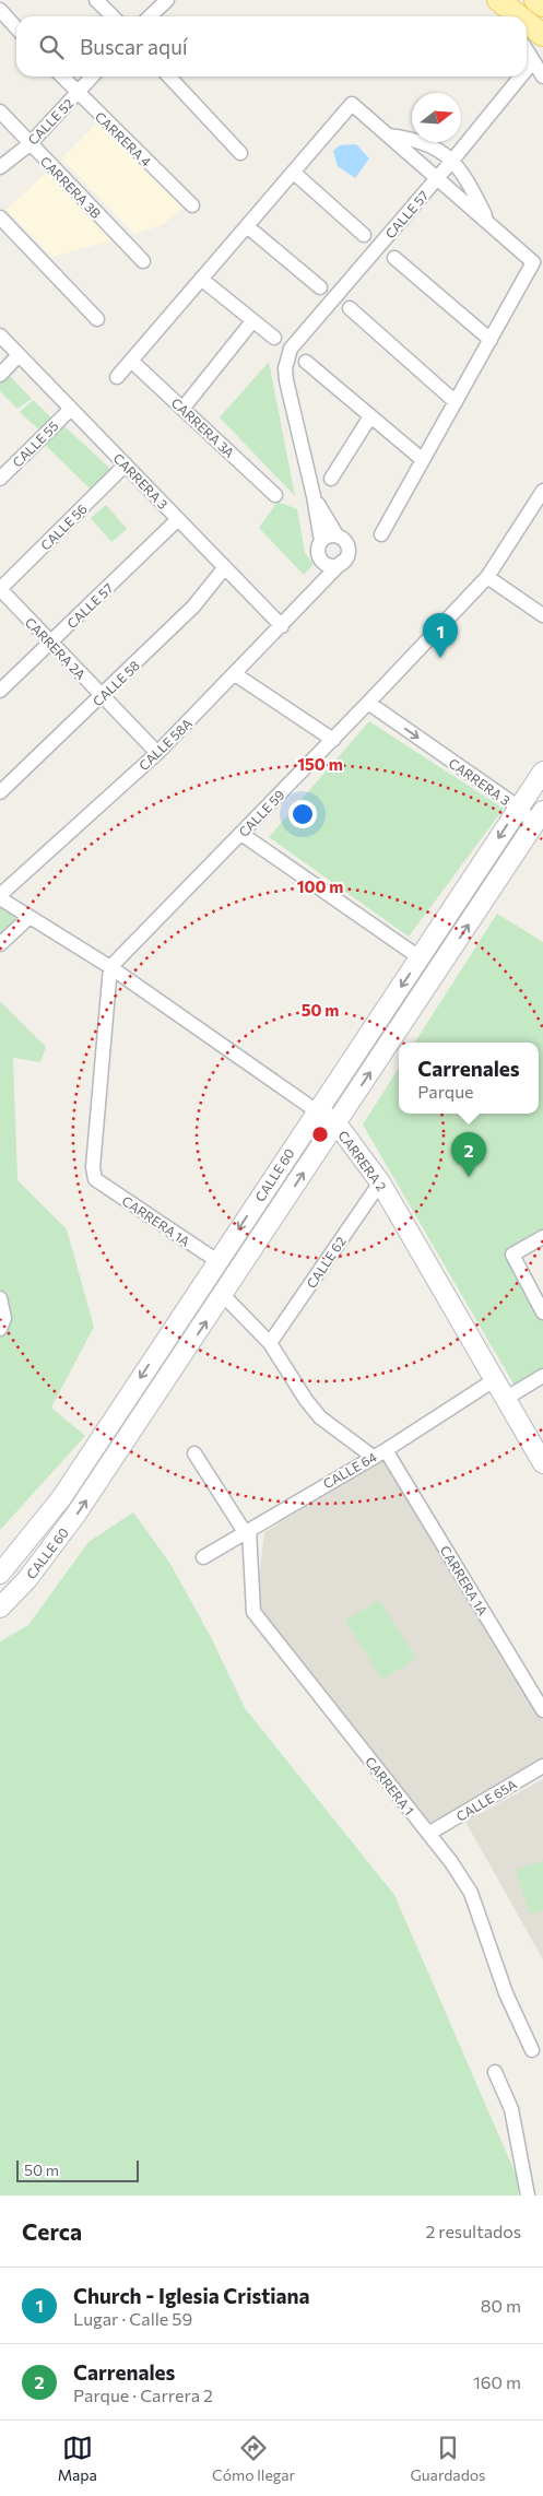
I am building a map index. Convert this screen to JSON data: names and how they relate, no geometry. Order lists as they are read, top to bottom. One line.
{"streets":{"main road":["CARRERA 2","CALLE 60"],"street":["CALLE 52","CARRERA 4","CARRERA 3B","CALLE 57","CARRERA 3A","CALLE 55","CARRERA 3","CALLE 56","CARRERA 2A","CALLE 58","CALLE 58A","CALLE 59","CARRERA 1A","CALLE 62","CALLE 64","CARRERA 1","CALLE 65A"]},"crossings":[["CALLE 52","CARRERA 4"],["CALLE 52","CARRERA 3B"],["CALLE 57","CARRERA 3"],["CALLE 57","CARRERA 2A"],["CALLE 55","CARRERA 3"],["CARRERA 3","CALLE 56"],["CARRERA 3","CALLE 58"],["CARRERA 3","CALLE 58A"],["CARRERA 3","CALLE 59"],["CARRERA 3","CALLE 60"],["CALLE 56","CARRERA 2A"],["CARRERA 2A","CALLE 58"],["CARRERA 2A","CALLE 58A"],["CALLE 58A","CARRERA 2"],["CALLE 59","CARRERA 2"],["CALLE 59","CARRERA 1A"],["CARRERA 2","CALLE 60"],["CARRERA 2","CARRERA 1A"],["CARRERA 2","CALLE 62"],["CARRERA 2","CALLE 64"],["CALLE 60","CARRERA 1A"],["CARRERA 1A","CALLE 64"],["CALLE 64","CARRERA 1"],["CARRERA 1","CALLE 65A"]],"scale_bar":"50 m","north":"right","page":{"search":"Buscar aquí","pins":["1","2"],"popup":["Carrenales","Parque"],"scale":"50 m","heading":["Cerca","2 resultados"],"list":[{"mark":"1","name":"Church - Iglesia Cristiana","note":"Lugar · Calle 59","value":"80 m"},{"mark":"2","name":"Carrenales","note":"Parque · Carrera 2","value":"160 m"}],"nav":["Mapa","Cómo llegar","Guardados"]},"rings":["150 m","100 m","50 m"]}
